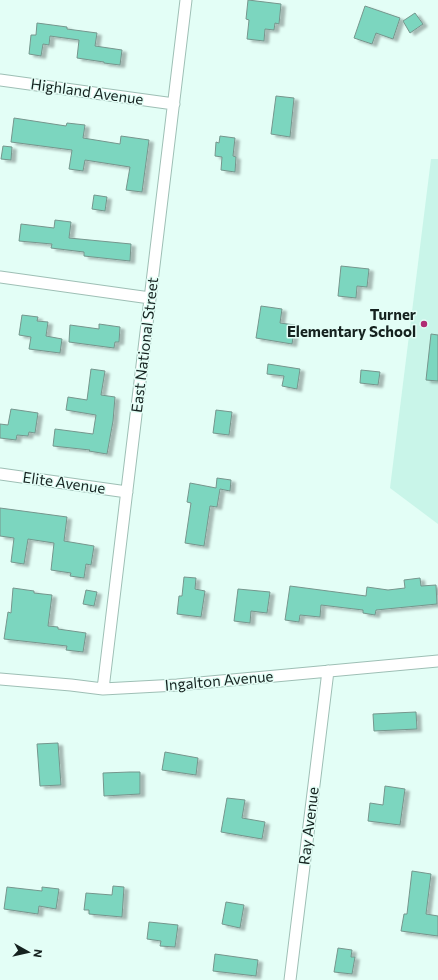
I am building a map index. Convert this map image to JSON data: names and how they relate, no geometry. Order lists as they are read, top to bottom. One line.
{"streets":{"street":["Highland Avenue","East National Street","Elite Avenue","Ingalton Avenue","Ray Avenue"]},"crossings":[["Highland Avenue","East National Street"],["East National Street","Elite Avenue"],["East National Street","Ingalton Avenue"],["Ingalton Avenue","Ray Avenue"]],"places":["Turner Elementary School"],"north":"right"}
